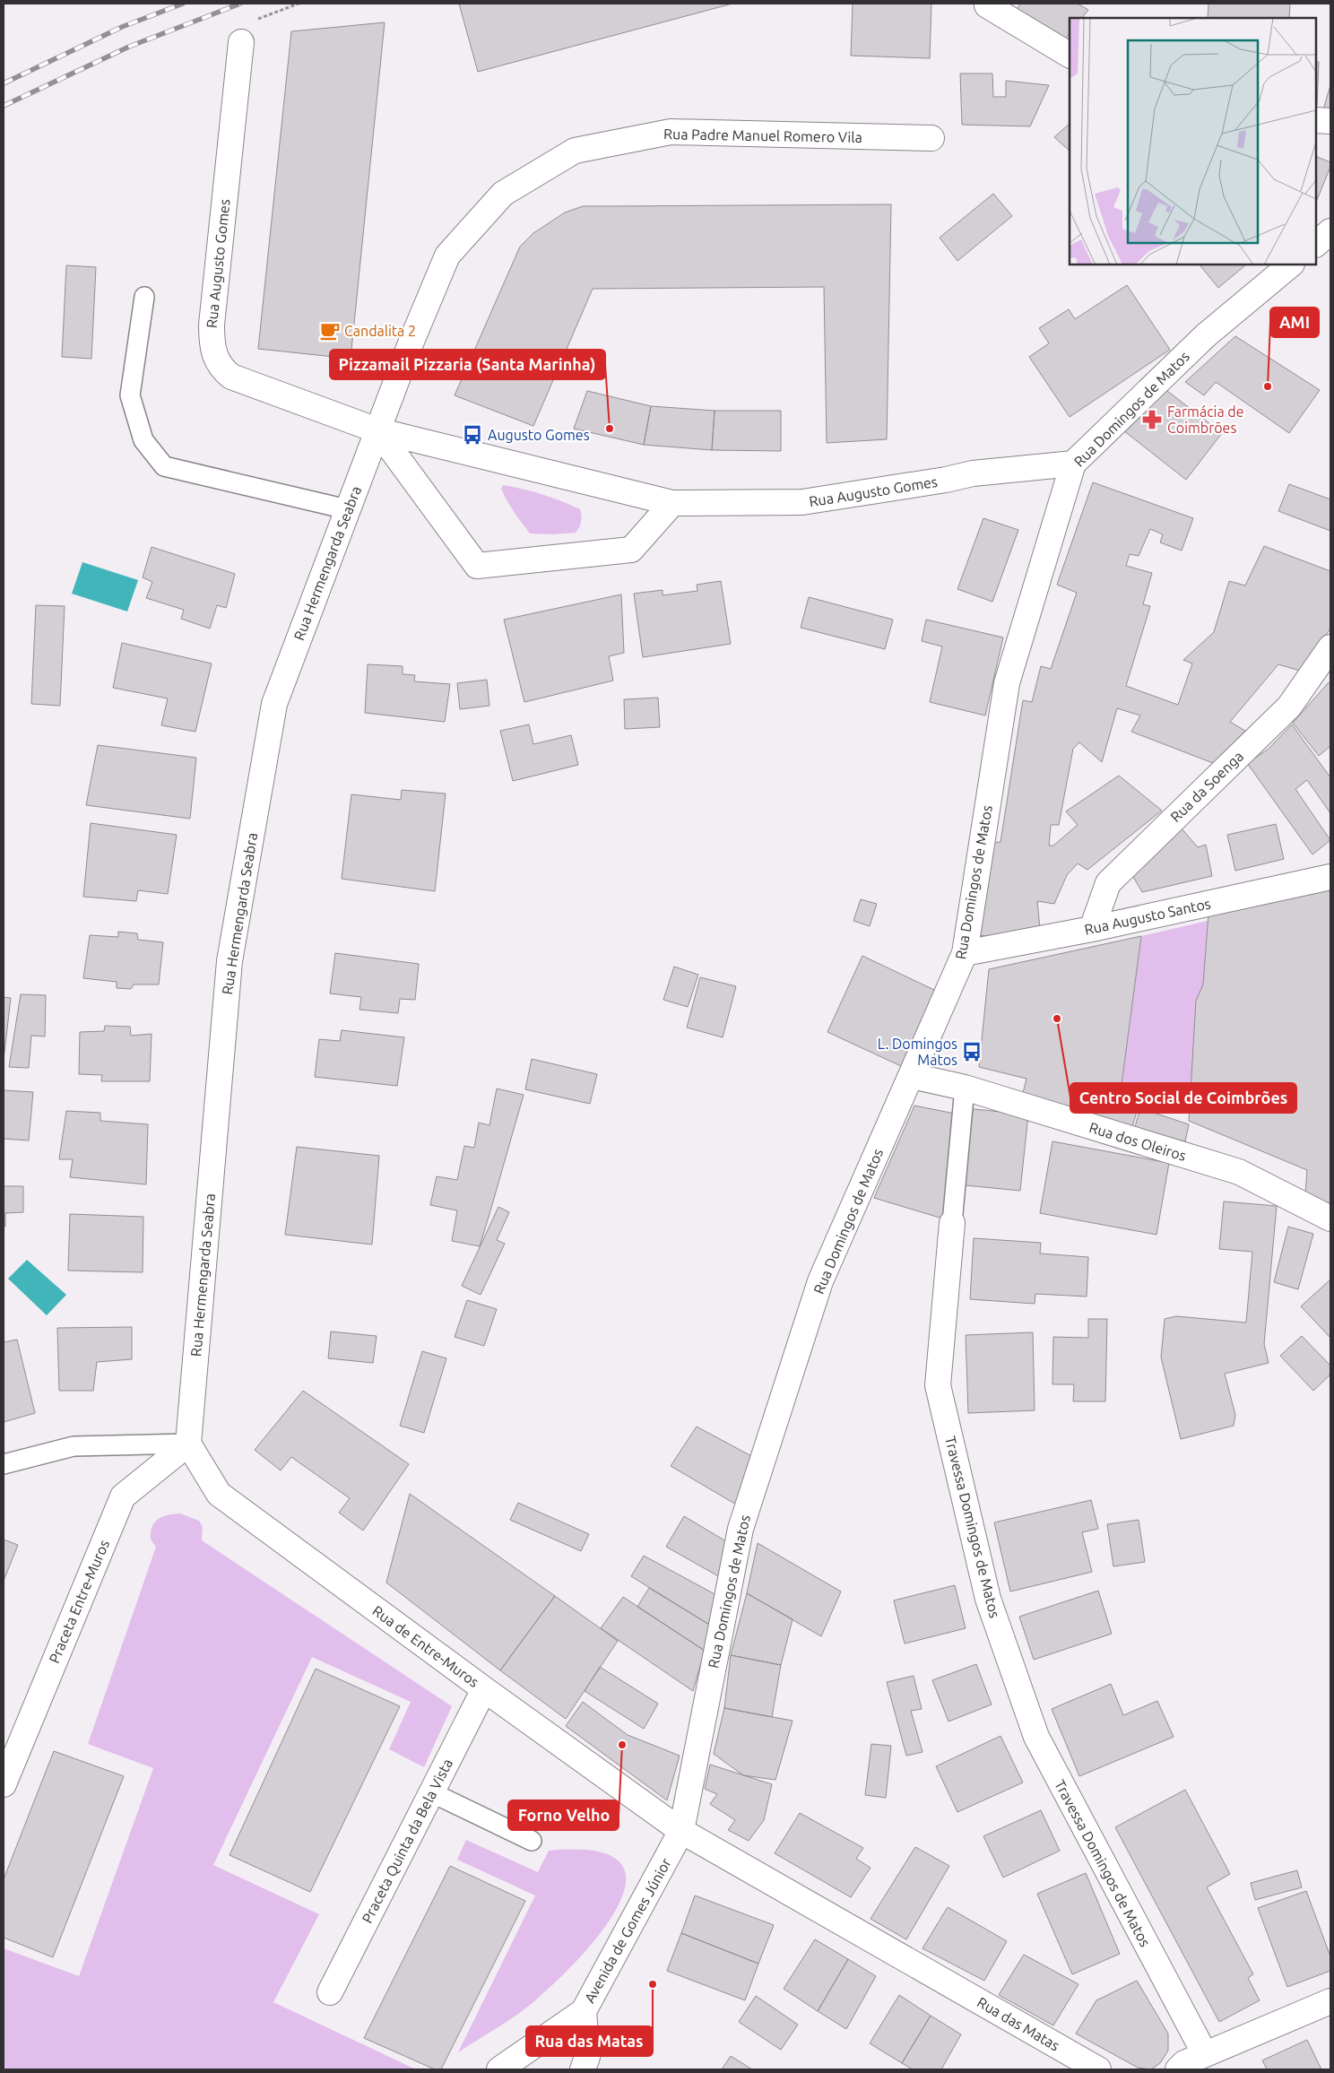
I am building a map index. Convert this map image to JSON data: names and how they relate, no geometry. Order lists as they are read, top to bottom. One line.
{"streets":{"street":["Rua Padre Manuel Romero Vila","Rua Augusto Gomes","Rua Domingos de Matos","Rua Hermengarda Seabra","Rua da Soenga","Rua Augusto Santos","Rua dos Oleiros","Travessa Domingos de Matos","Praceta Entre-Muros","Rua de Entre-Muros","Praceta Quinta da Bela Vista","Avenida de Gomes Júnior","Rua das Matas"]},"crossings":[["Rua Padre Manuel Romero Vila","Rua Augusto Gomes"],["Rua Padre Manuel Romero Vila","Rua Hermengarda Seabra"],["Rua Augusto Gomes","Rua Domingos de Matos"],["Rua Augusto Gomes","Rua Hermengarda Seabra"],["Rua Domingos de Matos","Rua Augusto Santos"],["Rua Domingos de Matos","Rua dos Oleiros"],["Rua Domingos de Matos","Rua de Entre-Muros"],["Rua Domingos de Matos","Avenida de Gomes Júnior"],["Rua Domingos de Matos","Rua das Matas"],["Rua Hermengarda Seabra","Praceta Entre-Muros"],["Rua Hermengarda Seabra","Rua de Entre-Muros"],["Rua da Soenga","Rua Augusto Santos"],["Rua dos Oleiros","Travessa Domingos de Matos"],["Praceta Entre-Muros","Rua de Entre-Muros"],["Rua de Entre-Muros","Praceta Quinta da Bela Vista"],["Rua de Entre-Muros","Avenida de Gomes Júnior"],["Rua de Entre-Muros","Rua das Matas"],["Avenida de Gomes Júnior","Rua das Matas"]],"places":{"cafe":["Candalita 2"],"other":["AMI","Pizzamail Pizzaria (Santa Marinha)","Centro Social de Coimbrões","Forno Velho","Rua das Matas"],"pharmacy":["Farmácia de Coimbrões"],"bus stop":["Augusto Gomes","L. Domingos Matos"]}}
